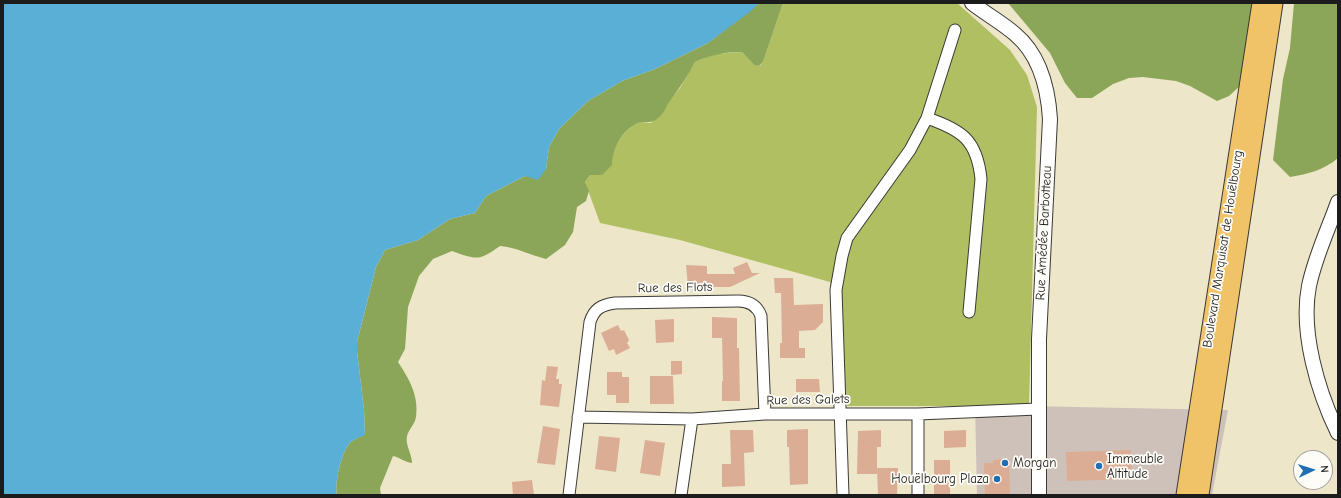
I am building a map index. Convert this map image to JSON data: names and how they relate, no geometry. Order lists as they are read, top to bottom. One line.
{"streets":{"main road":["Boulevard Marquisat de Houëlbourg"],"street":["Rue Amédée Barbotteau","Rue des Flots","Rue des Galets"]},"crossings":[["Rue Amédée Barbotteau","Rue des Galets"],["Rue des Flots","Rue des Galets"]],"places":["Morgan","Immeuble Altitude","Houëlbourg Plaza"],"north":"right"}
